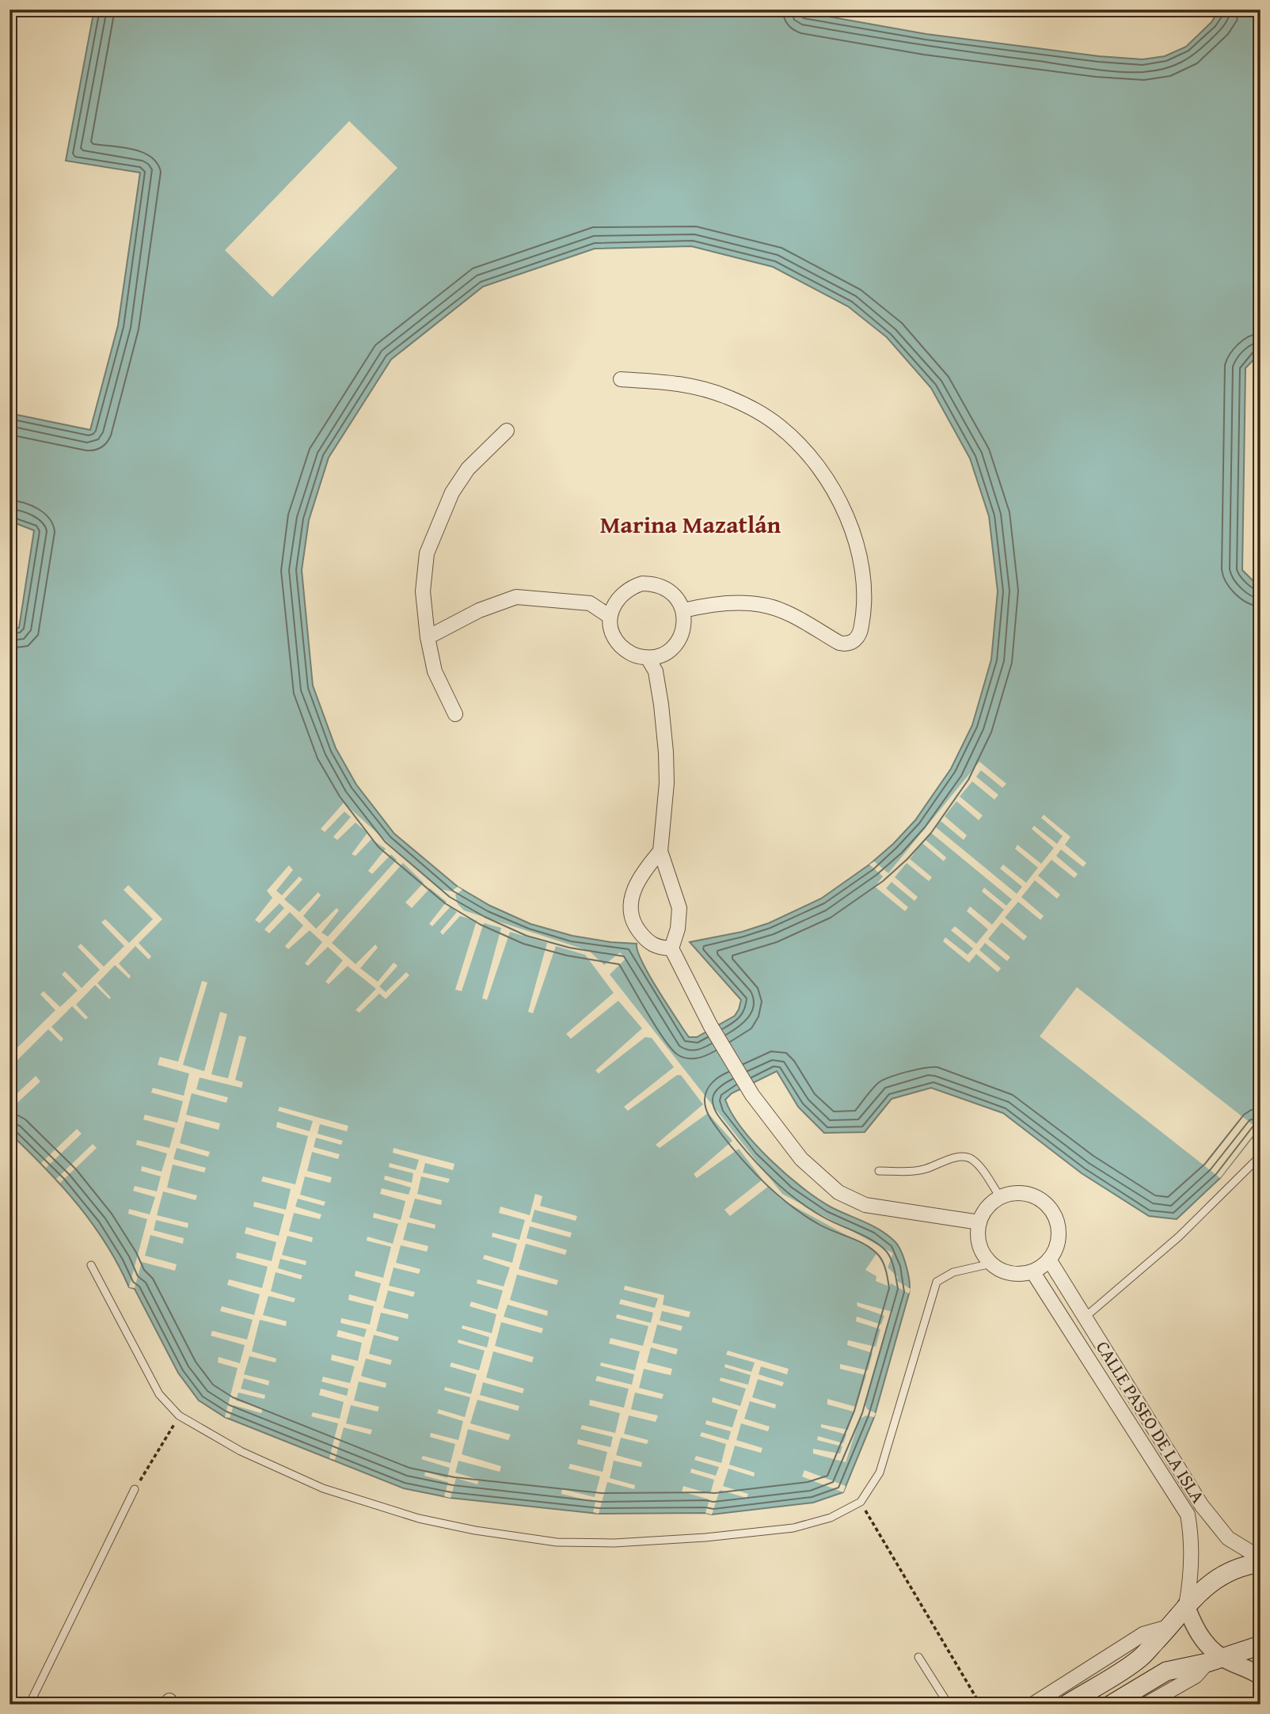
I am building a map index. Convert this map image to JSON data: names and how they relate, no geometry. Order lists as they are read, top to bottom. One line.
{"streets":{"street":["CALLE PASEO DE LA ISLA"]},"districts":["Marina Mazatlán"]}
